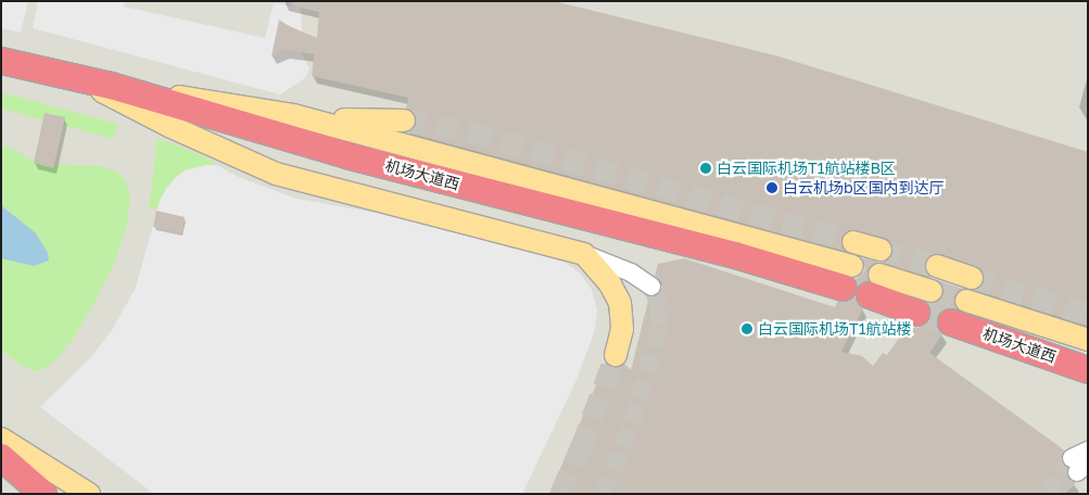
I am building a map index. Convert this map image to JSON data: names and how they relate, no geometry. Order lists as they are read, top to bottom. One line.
{"streets":{"highway":["机场大道西"]},"places":["白云国际机场T1航站楼B区","白云机场b区国内到达厅","白云国际机场T1航站楼"]}
